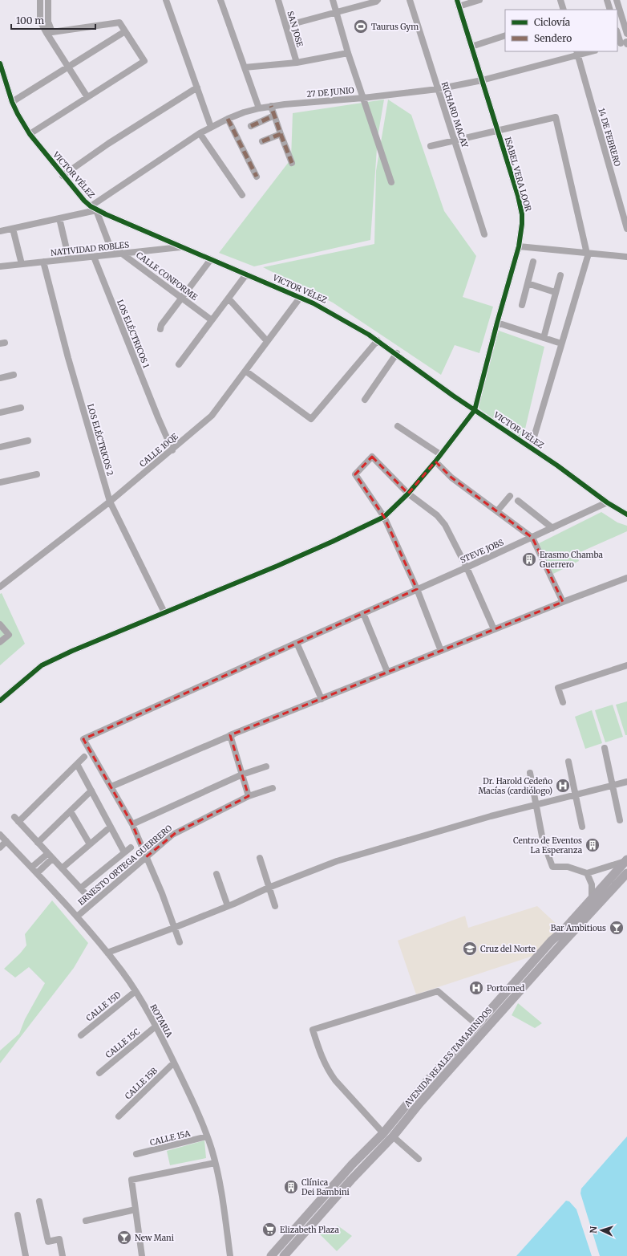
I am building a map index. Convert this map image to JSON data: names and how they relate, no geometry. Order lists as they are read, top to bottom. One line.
{"streets":{"main road":["AVENIDA REALES TAMARINDOS"],"street":["SAN JOSE","27 DE JUNIO","RICHARD MACAY","14 DE FEBRERO","ISABEL VERA LOOR","VICTOR VÉLEZ","NATIVIDAD ROBLES","CALLE CONFORME","LOS ELÉCTRICOS 1","LOS ELÉCTRICOS 2","CALLE 10QE","STEVE JOBS","ERNESTO ORTEGA GUERRERO","CALLE 15D","ROTARIA","CALLE 15C","CALLE 15B","CALLE 15A"]},"crossings":[["27 DE JUNIO","RICHARD MACAY"],["27 DE JUNIO","14 DE FEBRERO"],["27 DE JUNIO","ISABEL VERA LOOR"],["27 DE JUNIO","VICTOR VÉLEZ"],["ISABEL VERA LOOR","VICTOR VÉLEZ"],["VICTOR VÉLEZ","NATIVIDAD ROBLES"],["VICTOR VÉLEZ","CALLE CONFORME"],["VICTOR VÉLEZ","CALLE 10QE"],["VICTOR VÉLEZ","STEVE JOBS"],["NATIVIDAD ROBLES","CALLE CONFORME"],["NATIVIDAD ROBLES","LOS ELÉCTRICOS 1"],["NATIVIDAD ROBLES","LOS ELÉCTRICOS 2"],["LOS ELÉCTRICOS 1","CALLE 10QE"],["LOS ELÉCTRICOS 2","CALLE 10QE"],["ERNESTO ORTEGA GUERRERO","ROTARIA"],["CALLE 15D","ROTARIA"],["ROTARIA","CALLE 15C"],["ROTARIA","CALLE 15B"],["ROTARIA","CALLE 15A"]],"places":{"sports":["Taurus Gym"],"building":["Erasmo Chamba Guerrero","Centro de Eventos La Esperanza","Clínica Dei Bambini"],"hospital":["Dr. Harold Cedeño Macías (cardiólogo)","Portomed"],"bar":["Bar Ambitious","New Mani"],"school or university":["Cruz del Norte"],"supermarket":["Elizabeth Plaza"]},"legend":["Ciclovía","Sendero"],"scale_bar":"100 m","north":"left"}
